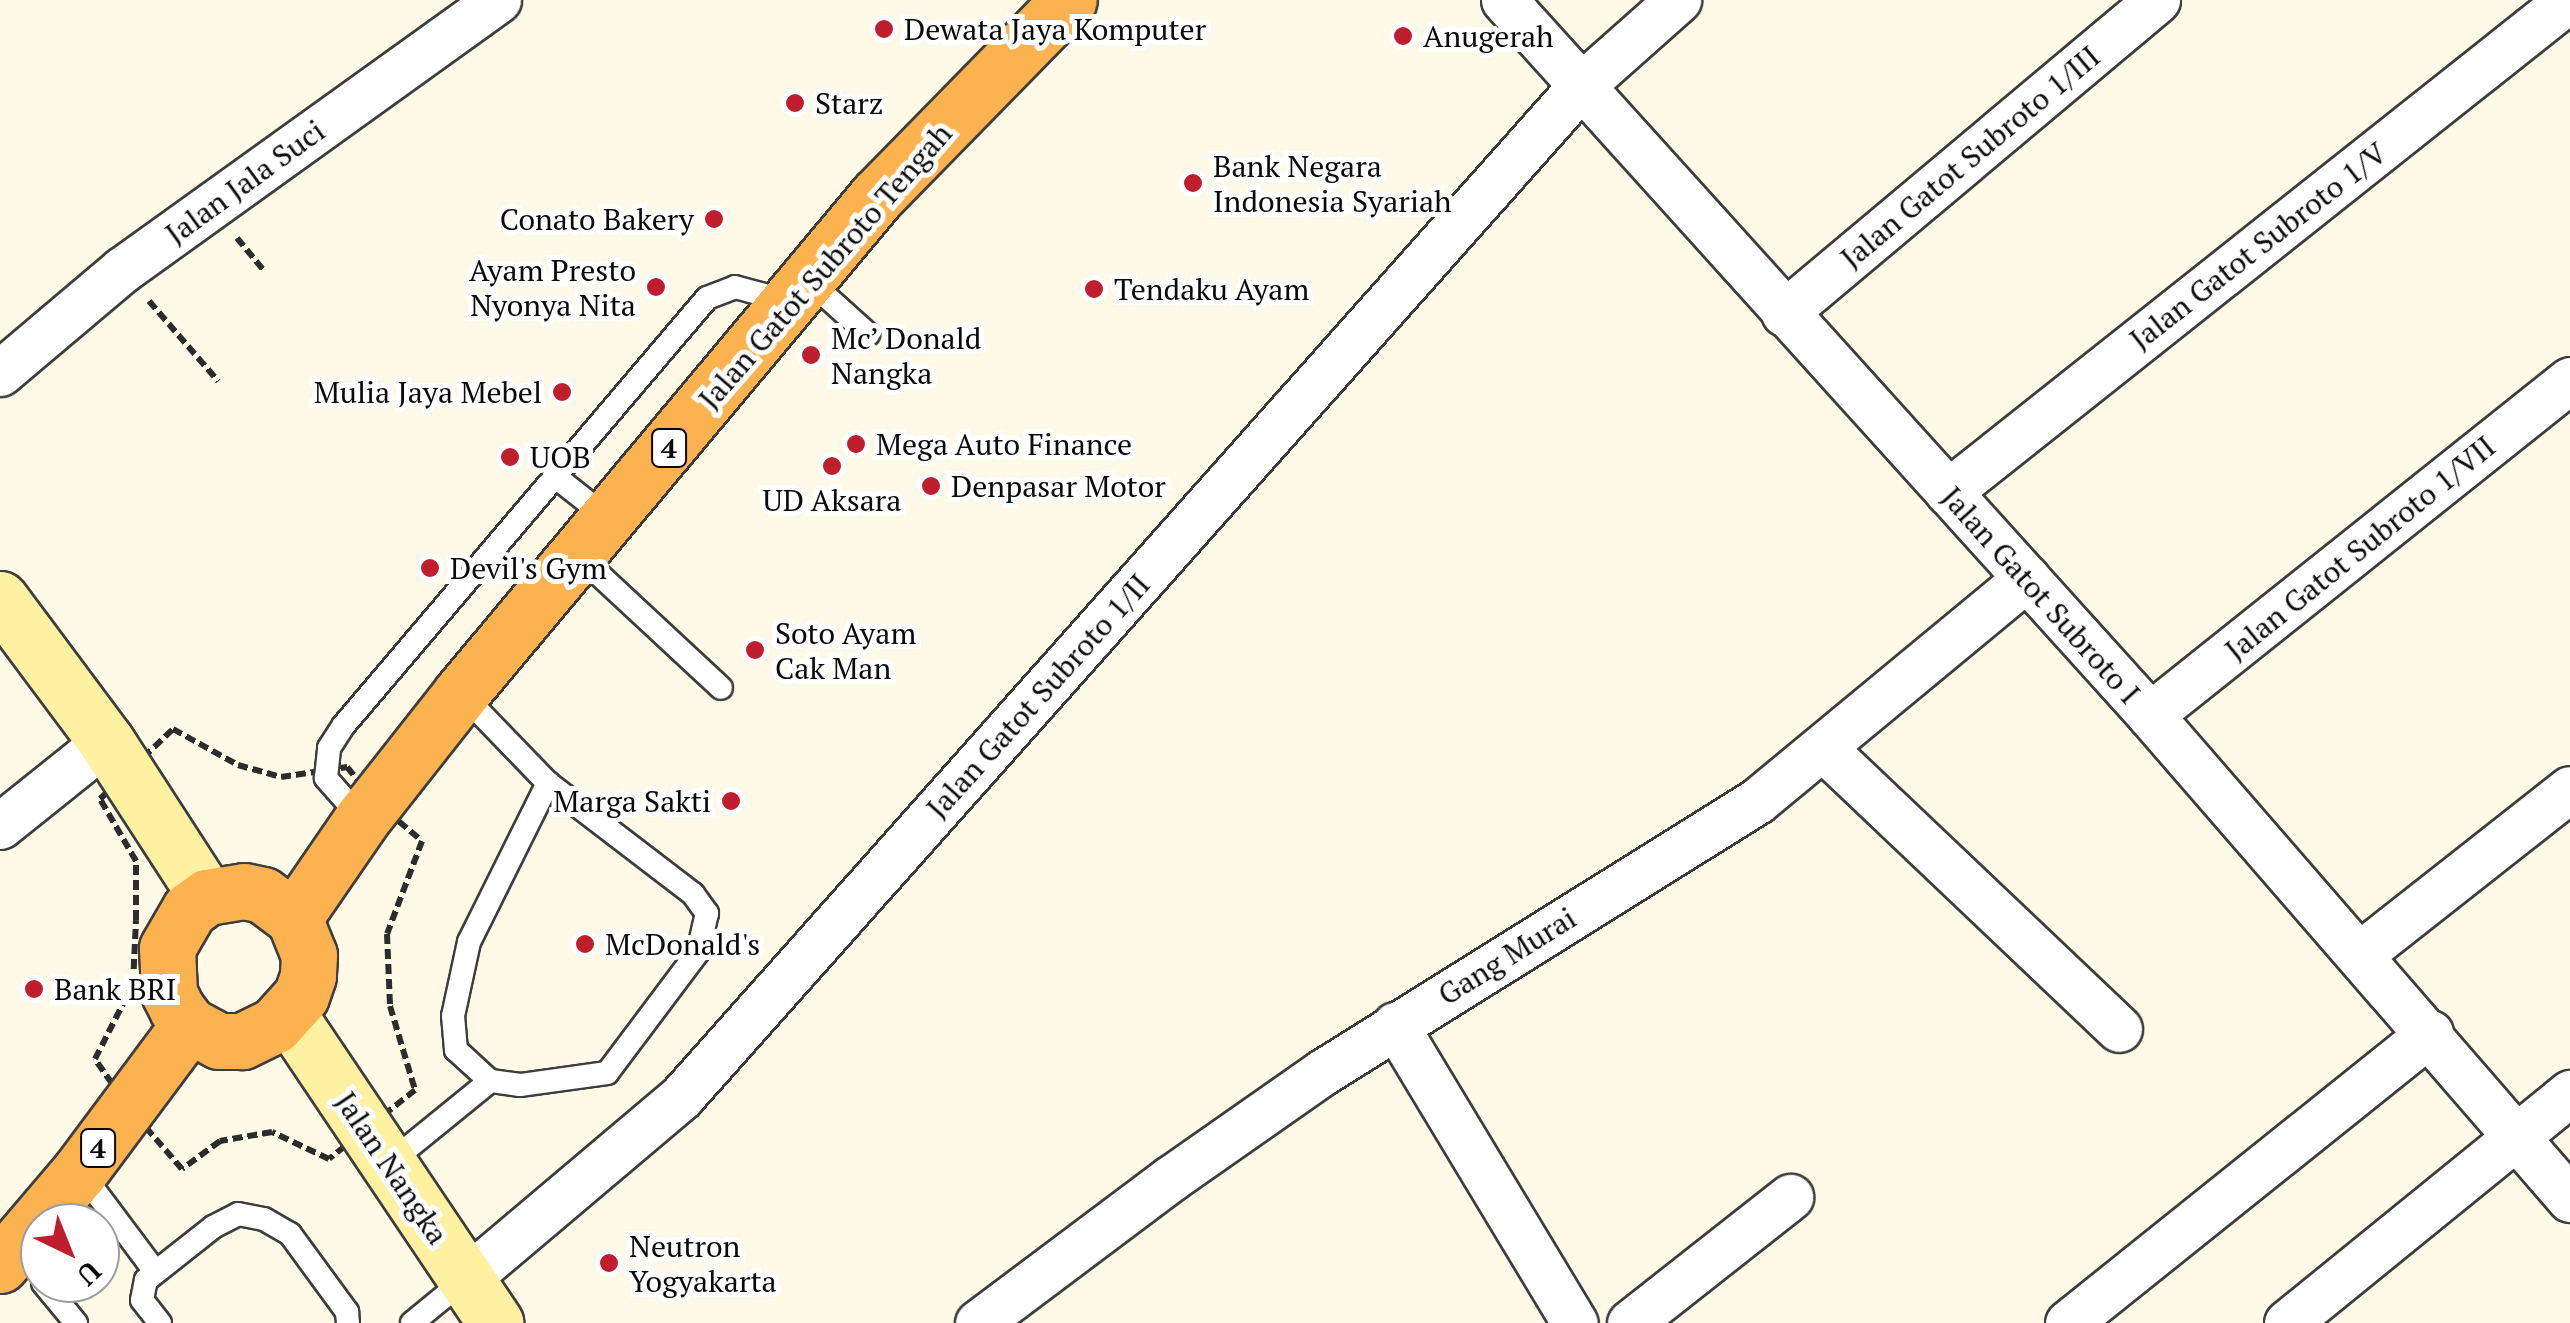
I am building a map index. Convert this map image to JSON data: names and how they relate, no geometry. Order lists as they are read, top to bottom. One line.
{"streets":{"highway":["Jalan Gatot Subroto Tengah","4"],"main road":["Jalan Nangka"],"street":["Jalan Gatot Subroto 1/III","Jalan Jala Suci","Jalan Gatot Subroto 1/V","Jalan Gatot Subroto 1/VII","Jalan Gatot Subroto I","Jalan Gatot Subroto 1/II","Gang Murai"]},"crossings":[["Jalan Gatot Subroto 1/III","Jalan Gatot Subroto I"],["Jalan Gatot Subroto 1/V","Jalan Gatot Subroto I"],["Jalan Gatot Subroto Tengah","4"],["Jalan Gatot Subroto Tengah","Jalan Nangka"],["4","Jalan Nangka"],["Jalan Gatot Subroto 1/VII","Jalan Gatot Subroto I"],["Jalan Gatot Subroto I","Jalan Gatot Subroto 1/II"],["Jalan Gatot Subroto I","Gang Murai"],["Jalan Gatot Subroto 1/II","Jalan Nangka"]],"places":["Dewata Jaya Komputer","Anugerah","Starz","Bank Negara Indonesia Syariah","Conato Bakery","Ayam Presto Nyonya Nita","Tendaku Ayam","Mc’ Donald Nangka","Mulia Jaya Mebel","Mega Auto Finance","UOB","UD Aksara","Denpasar Motor","Devil's Gym","Soto Ayam Cak Man","Marga Sakti","McDonald's","Bank BRI","Neutron Yogyakarta"],"north":"bottom right"}
